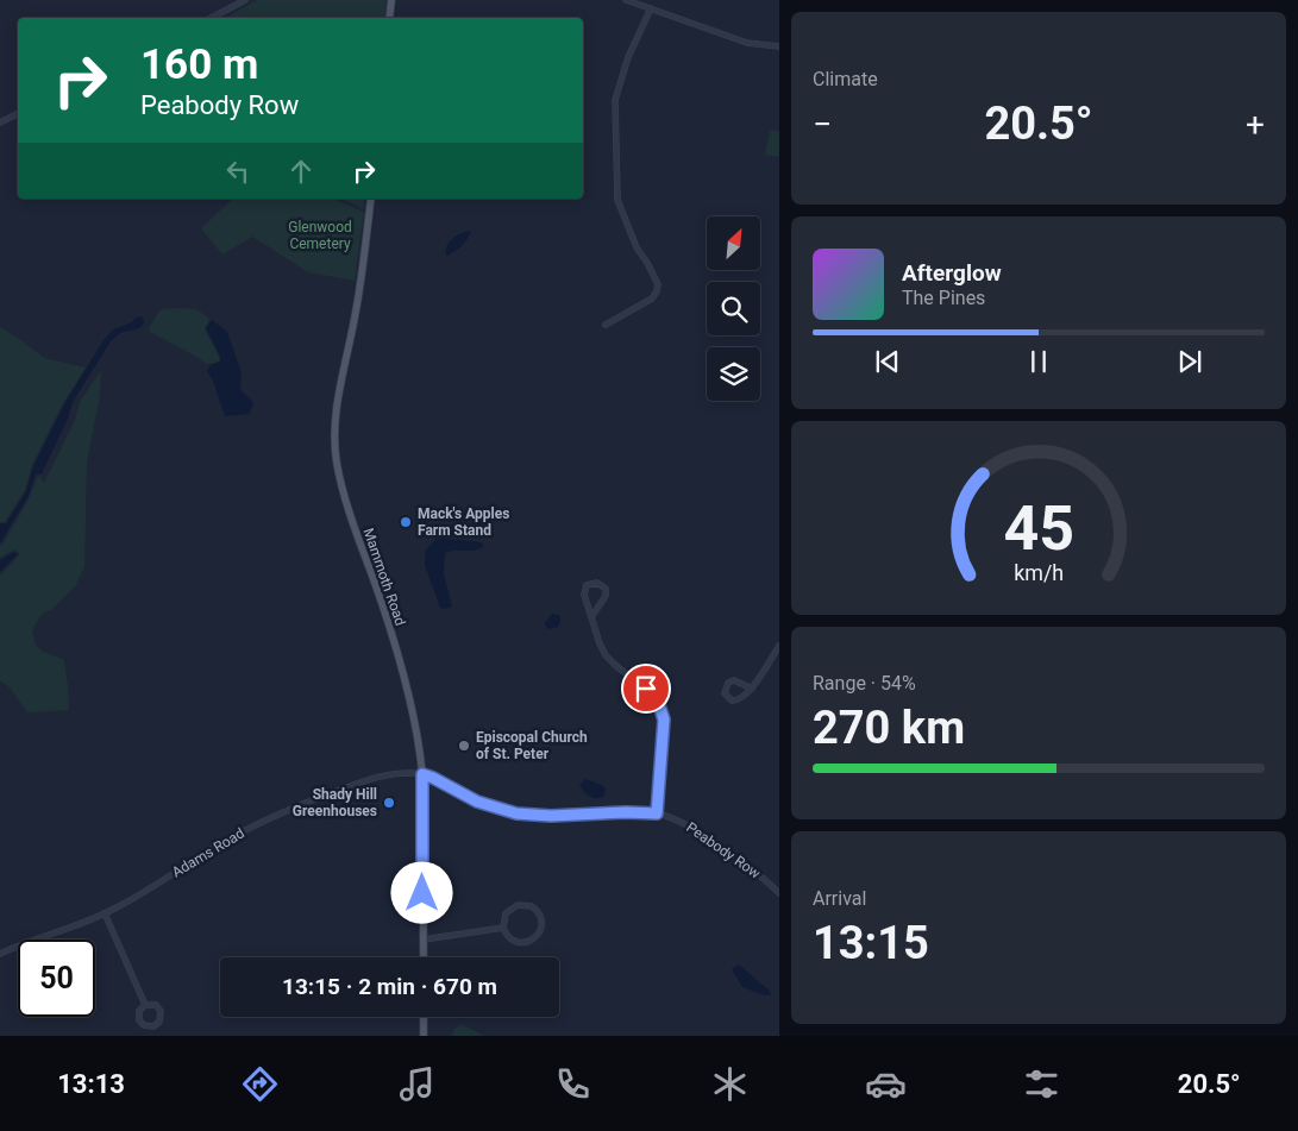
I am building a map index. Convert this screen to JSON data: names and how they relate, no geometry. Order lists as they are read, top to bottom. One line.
{"streets":{"main road":["Mammoth Road"],"street":["Peabody Row","Adams Road"]},"crossings":[["Mammoth Road","Peabody Row"],["Mammoth Road","Adams Road"],["Peabody Row","Adams Road"]],"parks":["Glenwood Cemetery"],"places":["Mack's Apples Farm Stand","Episcopal Church of St. Peter","Shady Hill Greenhouses"],"north":"top right","page":{"tile":["Climate",["Range · 54%","270 km"],["Arrival","13:15"]],"turn":["160 m","Peabody Row"],"heat":["−","20.5°","+"],"song":["Afterglow","The Pines"],"limit":"50","trip":"13:15 · 2 min · 670 m","tabs":["13:13","20.5°"],"gauge":["45","km/h"]}}
